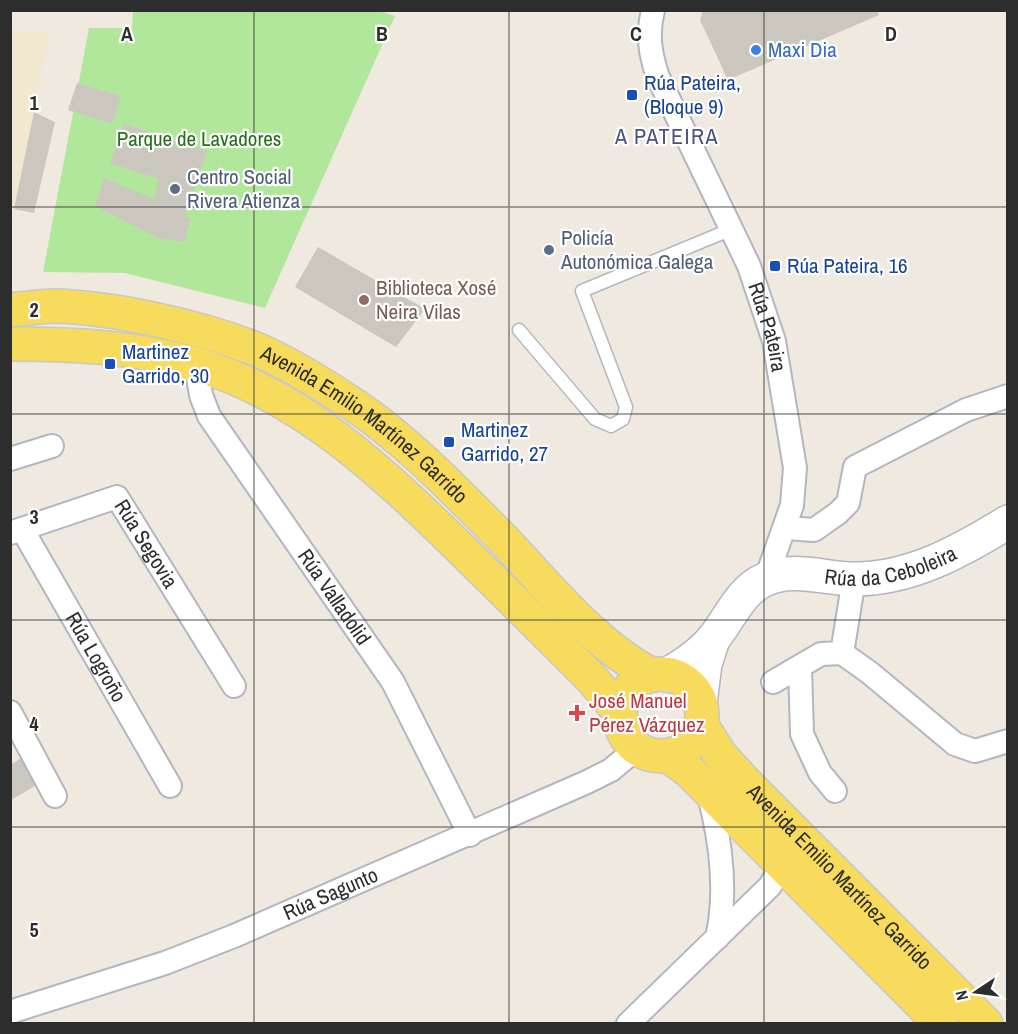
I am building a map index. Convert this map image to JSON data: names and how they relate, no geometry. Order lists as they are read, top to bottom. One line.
{"streets":{"main road":["Avenida Emilio Martínez Garrido"],"street":["Rúa Pateira","Rúa Segovia","Rúa da Ceboleira","Rúa Valladolid","Rúa Logroño","Rúa Sagunto"]},"crossings":[["Rúa Pateira","Rúa da Ceboleira"],["Avenida Emilio Martínez Garrido","Rúa Valladolid"],["Avenida Emilio Martínez Garrido","Rúa Sagunto"],["Rúa Segovia","Rúa Logroño"],["Rúa Valladolid","Rúa Sagunto"]],"districts":["A PATEIRA"],"parks":["Parque de Lavadores"],"places":{"other":["Maxi Dia","Centro Social Rivera Atienza","Policía Autonómica Galega","Biblioteca Xosé Neira Vilas"],"transit":["Rúa Pateira, (Bloque 9)","Rúa Pateira, 16","Martinez Garrido, 30","Martinez Garrido, 27"],"health":["José Manuel Pérez Vázquez"]},"north":"left","grid":{"columns":["A","B","C","D"],"rows":["1","2","3","4","5"]}}
